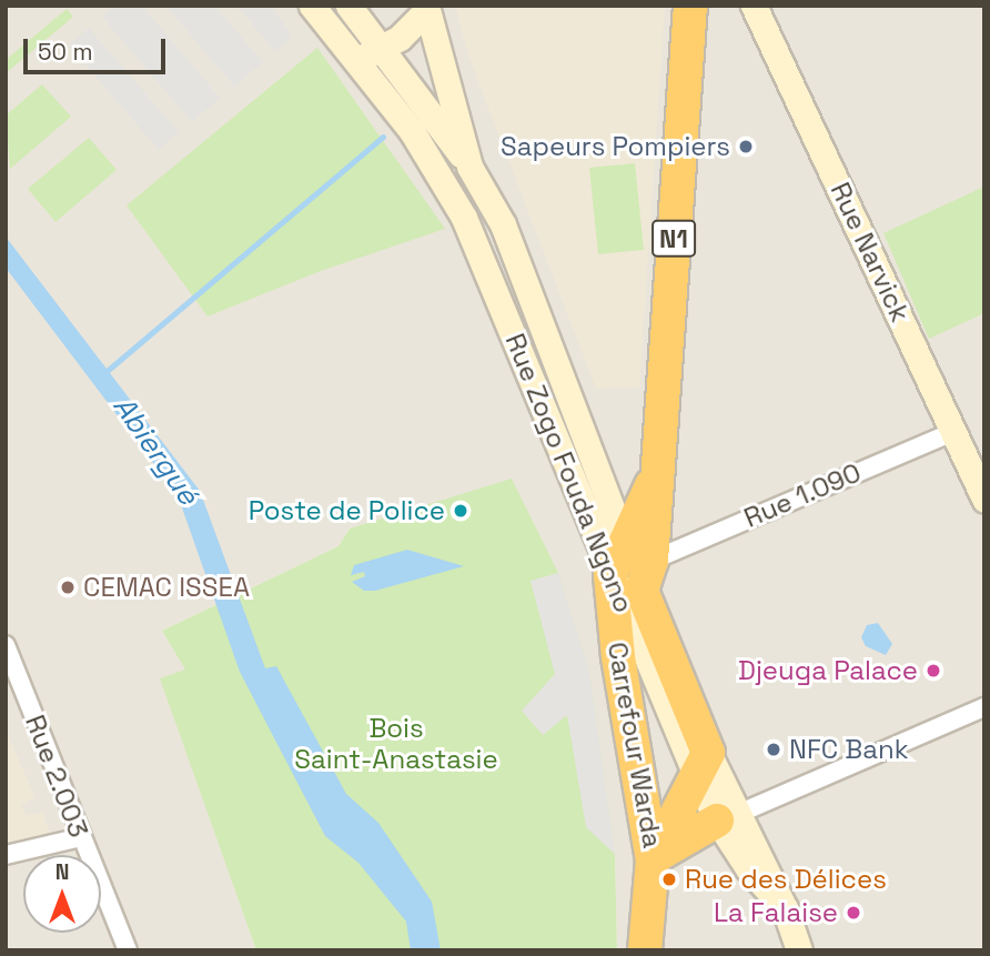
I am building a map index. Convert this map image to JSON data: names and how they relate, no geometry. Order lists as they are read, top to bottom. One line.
{"streets":{"highway":["N1","Carrefour Warda"],"main road":["Rue Narvick","Rue Zogo Fouda Ngono"],"street":["Rue 1.090","Rue 2.003"]},"crossings":[["N1","Rue Zogo Fouda Ngono"],["N1","Rue 1.090"],["N1","Carrefour Warda"],["Rue Narvick","Rue 1.090"],["Rue Zogo Fouda Ngono","Rue 1.090"],["Rue Zogo Fouda Ngono","Carrefour Warda"],["Rue 1.090","Carrefour Warda"]],"water":["Abiergué"],"parks":["Bois Saint-Anastasie"],"places":["Sapeurs Pompiers","Poste de Police","CEMAC ISSEA","Djeuga Palace","NFC Bank","Rue des Délices","La Falaise"],"scale_bar":"50 m","north":"top"}
